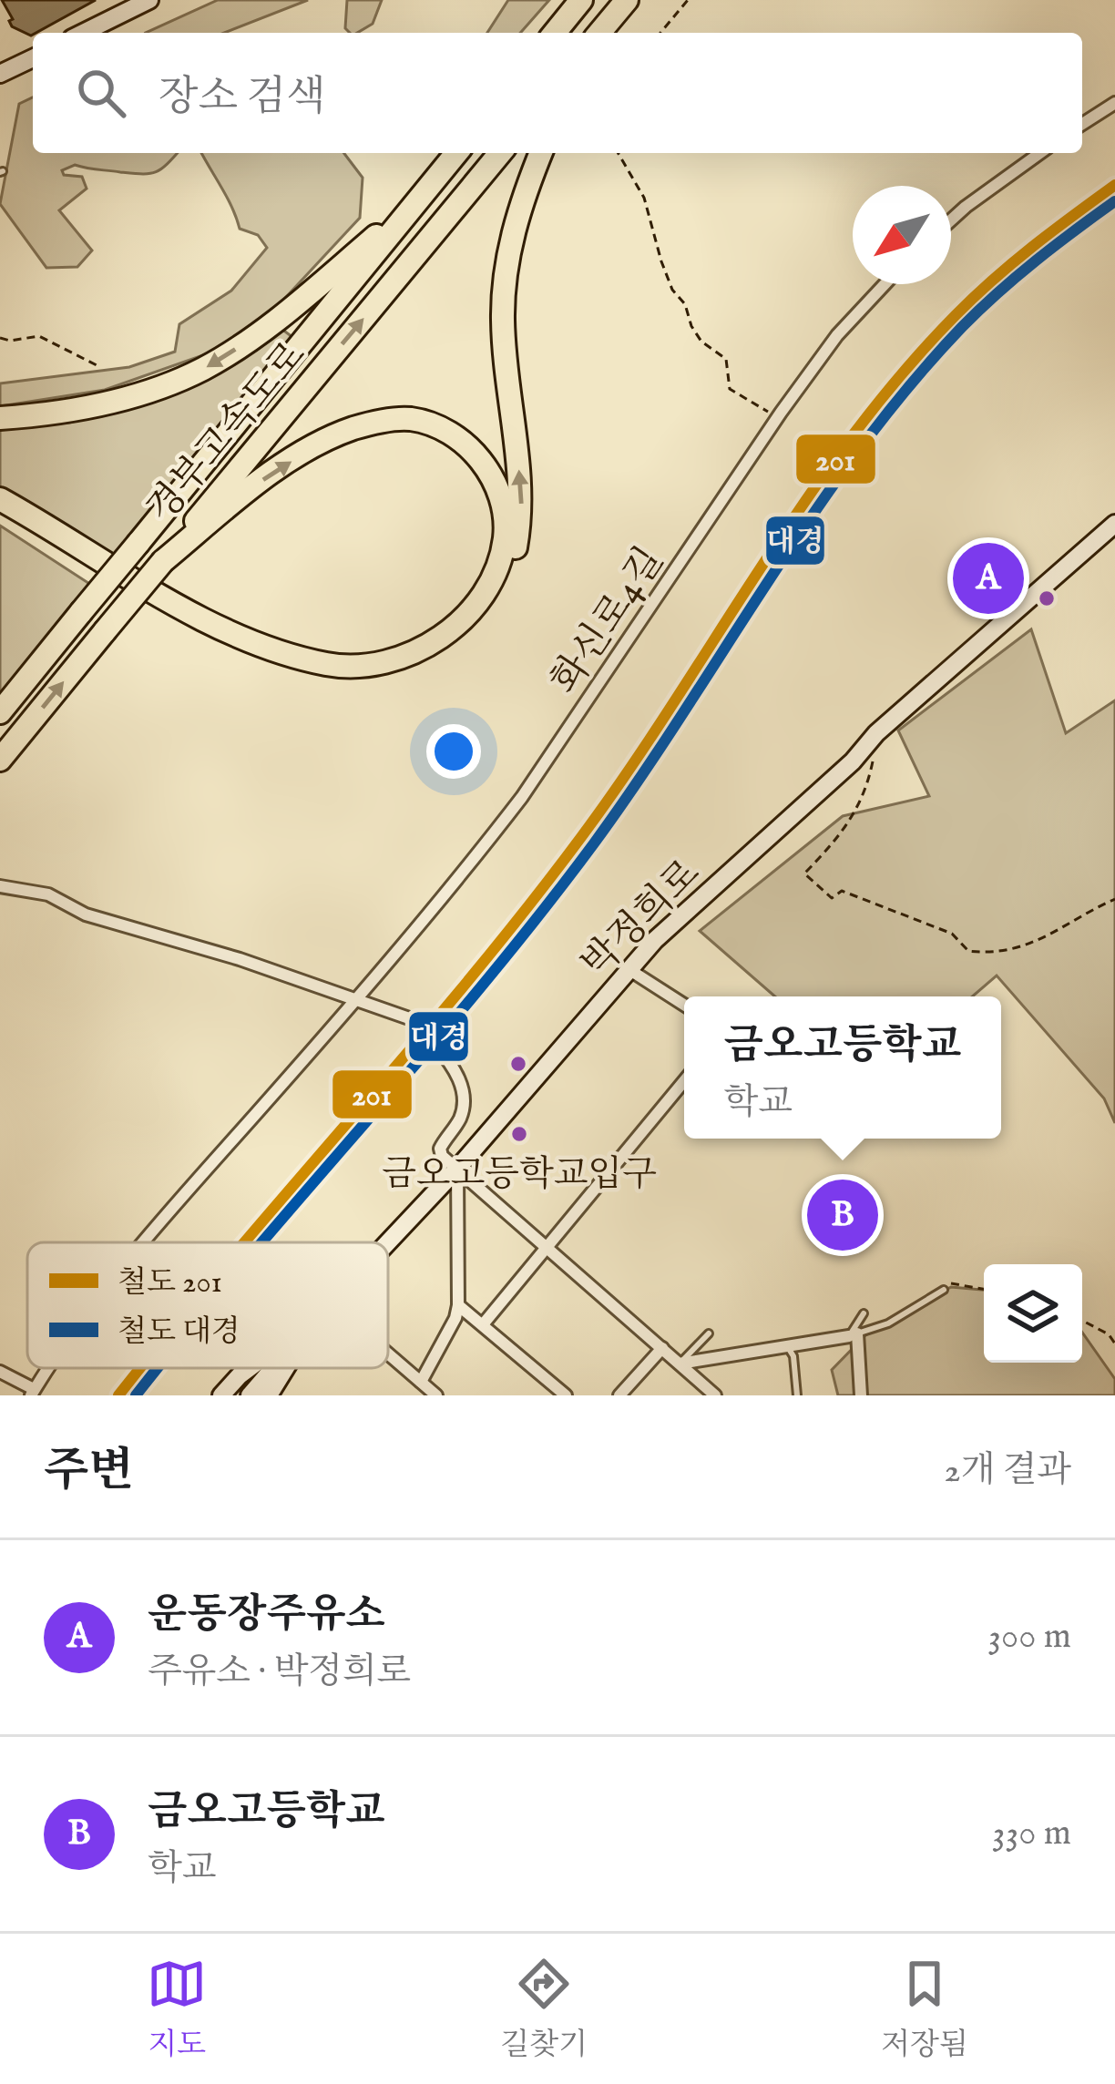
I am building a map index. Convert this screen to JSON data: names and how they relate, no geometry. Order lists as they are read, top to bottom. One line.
{"streets":{"highway":["경부고속도로"],"street":["화신로4길","박정희로"]},"places":["금오고등학교입구"],"lines":["rail line 201","rail line 대경"],"legend":["철도 201","철도 대경"],"north":"bottom left","page":{"search":"장소 검색","pins":["A","B"],"popup":["금오고등학교","학교"],"heading":["주변","2개 결과"],"list":[{"mark":"A","name":"운동장주유소","note":"주유소 · 박정희로","value":"300 m"},{"mark":"B","name":"금오고등학교","note":"학교","value":"330 m"}],"nav":["지도","길찾기","저장됨"]}}
